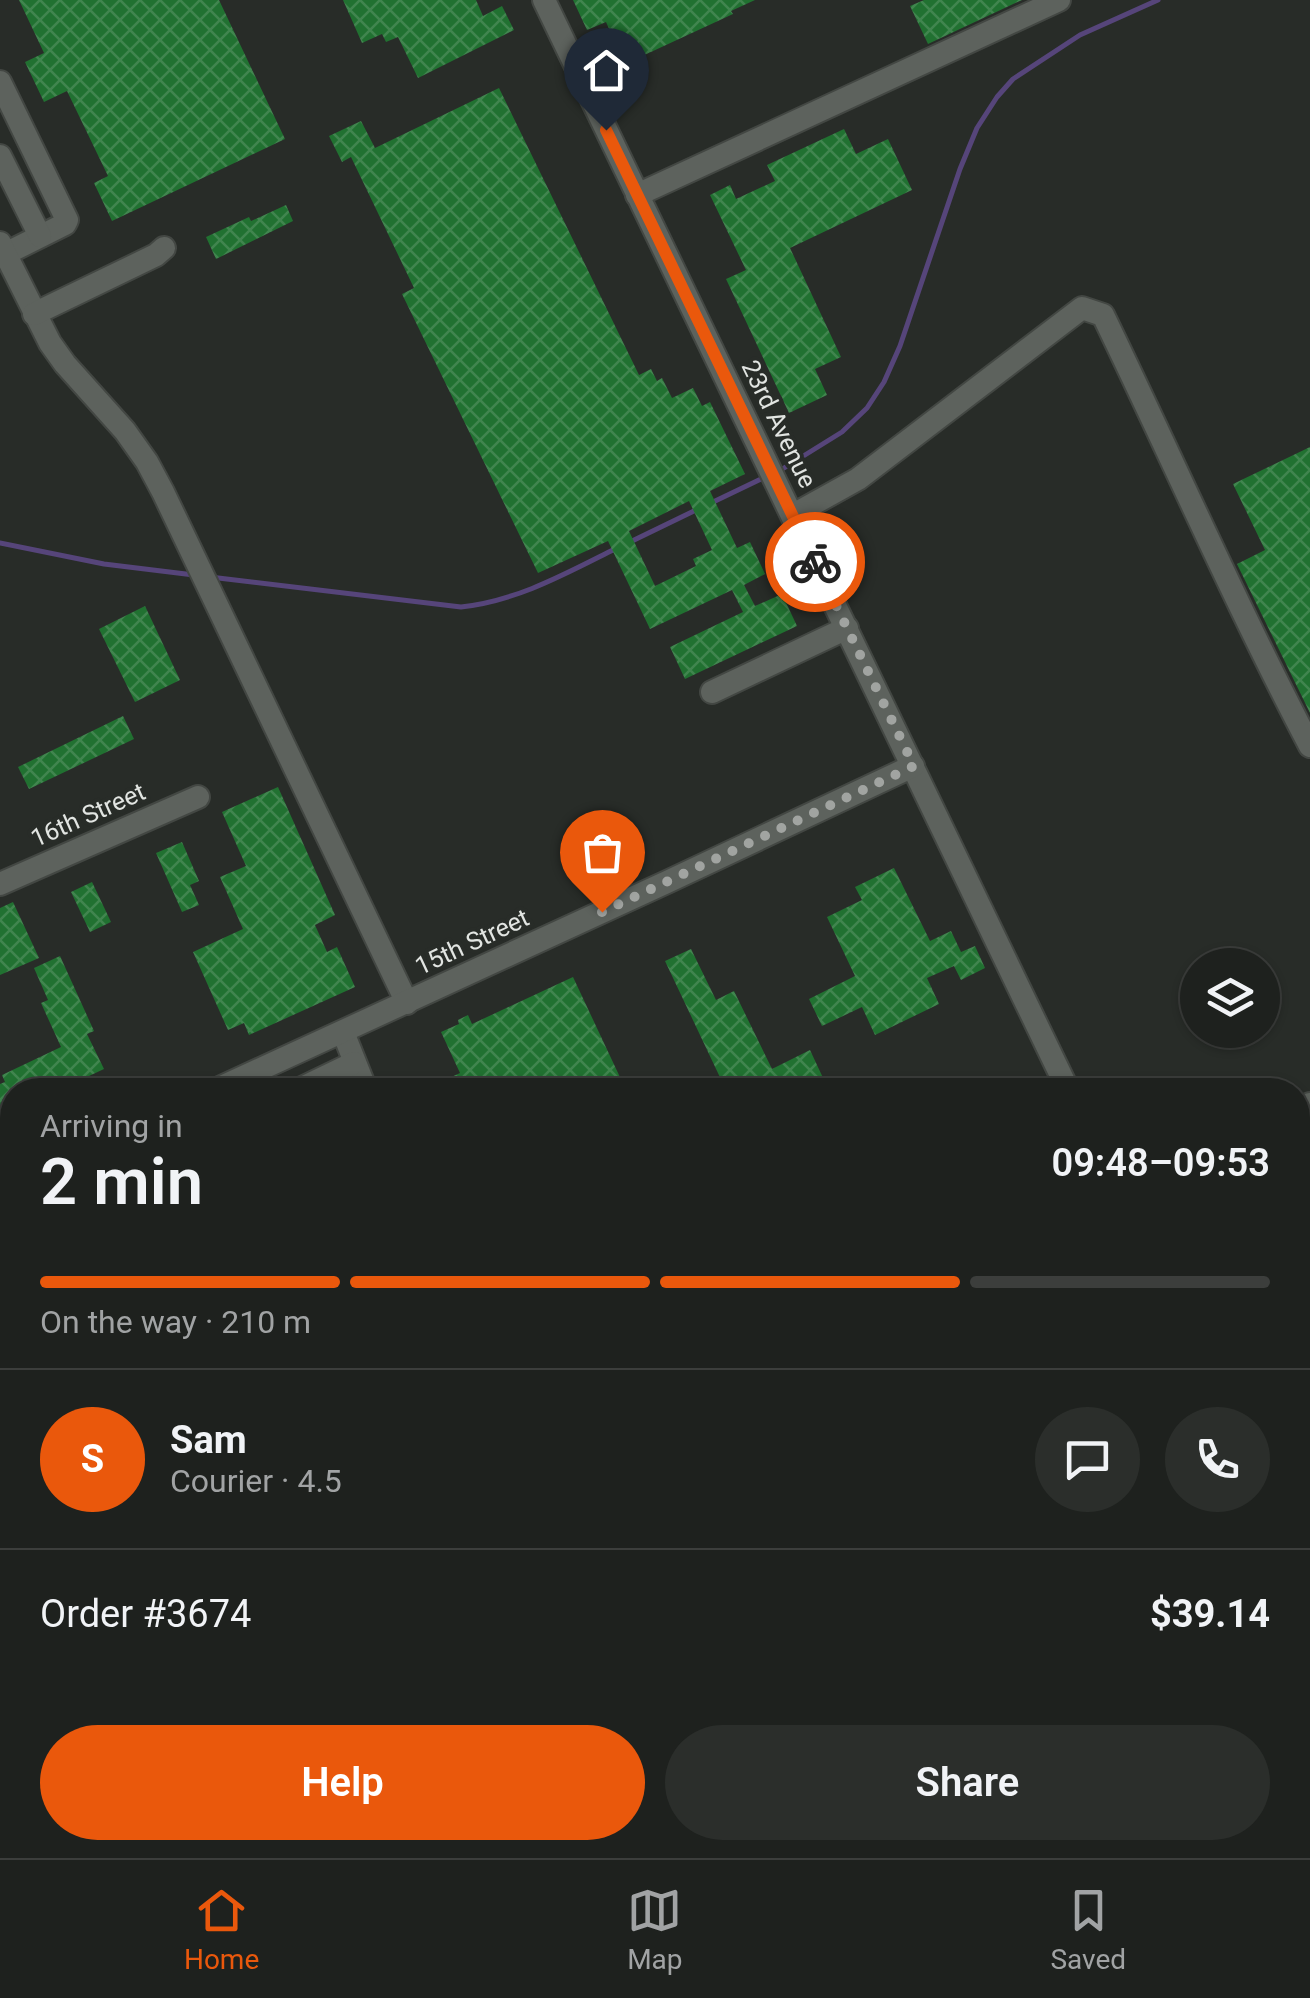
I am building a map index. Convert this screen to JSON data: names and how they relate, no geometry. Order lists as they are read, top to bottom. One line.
{"streets":{"street":["23rd Avenue","16th Street","15th Street"]},"crossings":[["23rd Avenue","15th Street"]],"page":{"heading":["2 min","Arriving in","09:48–09:53"],"panel":["Sam","Courier · 4.5","Order #3674","$39.14"],"bar":"On the way · 210 m","round":"S","buttons":["Help","Share"],"tabs":["Home","Map","Saved"]}}
